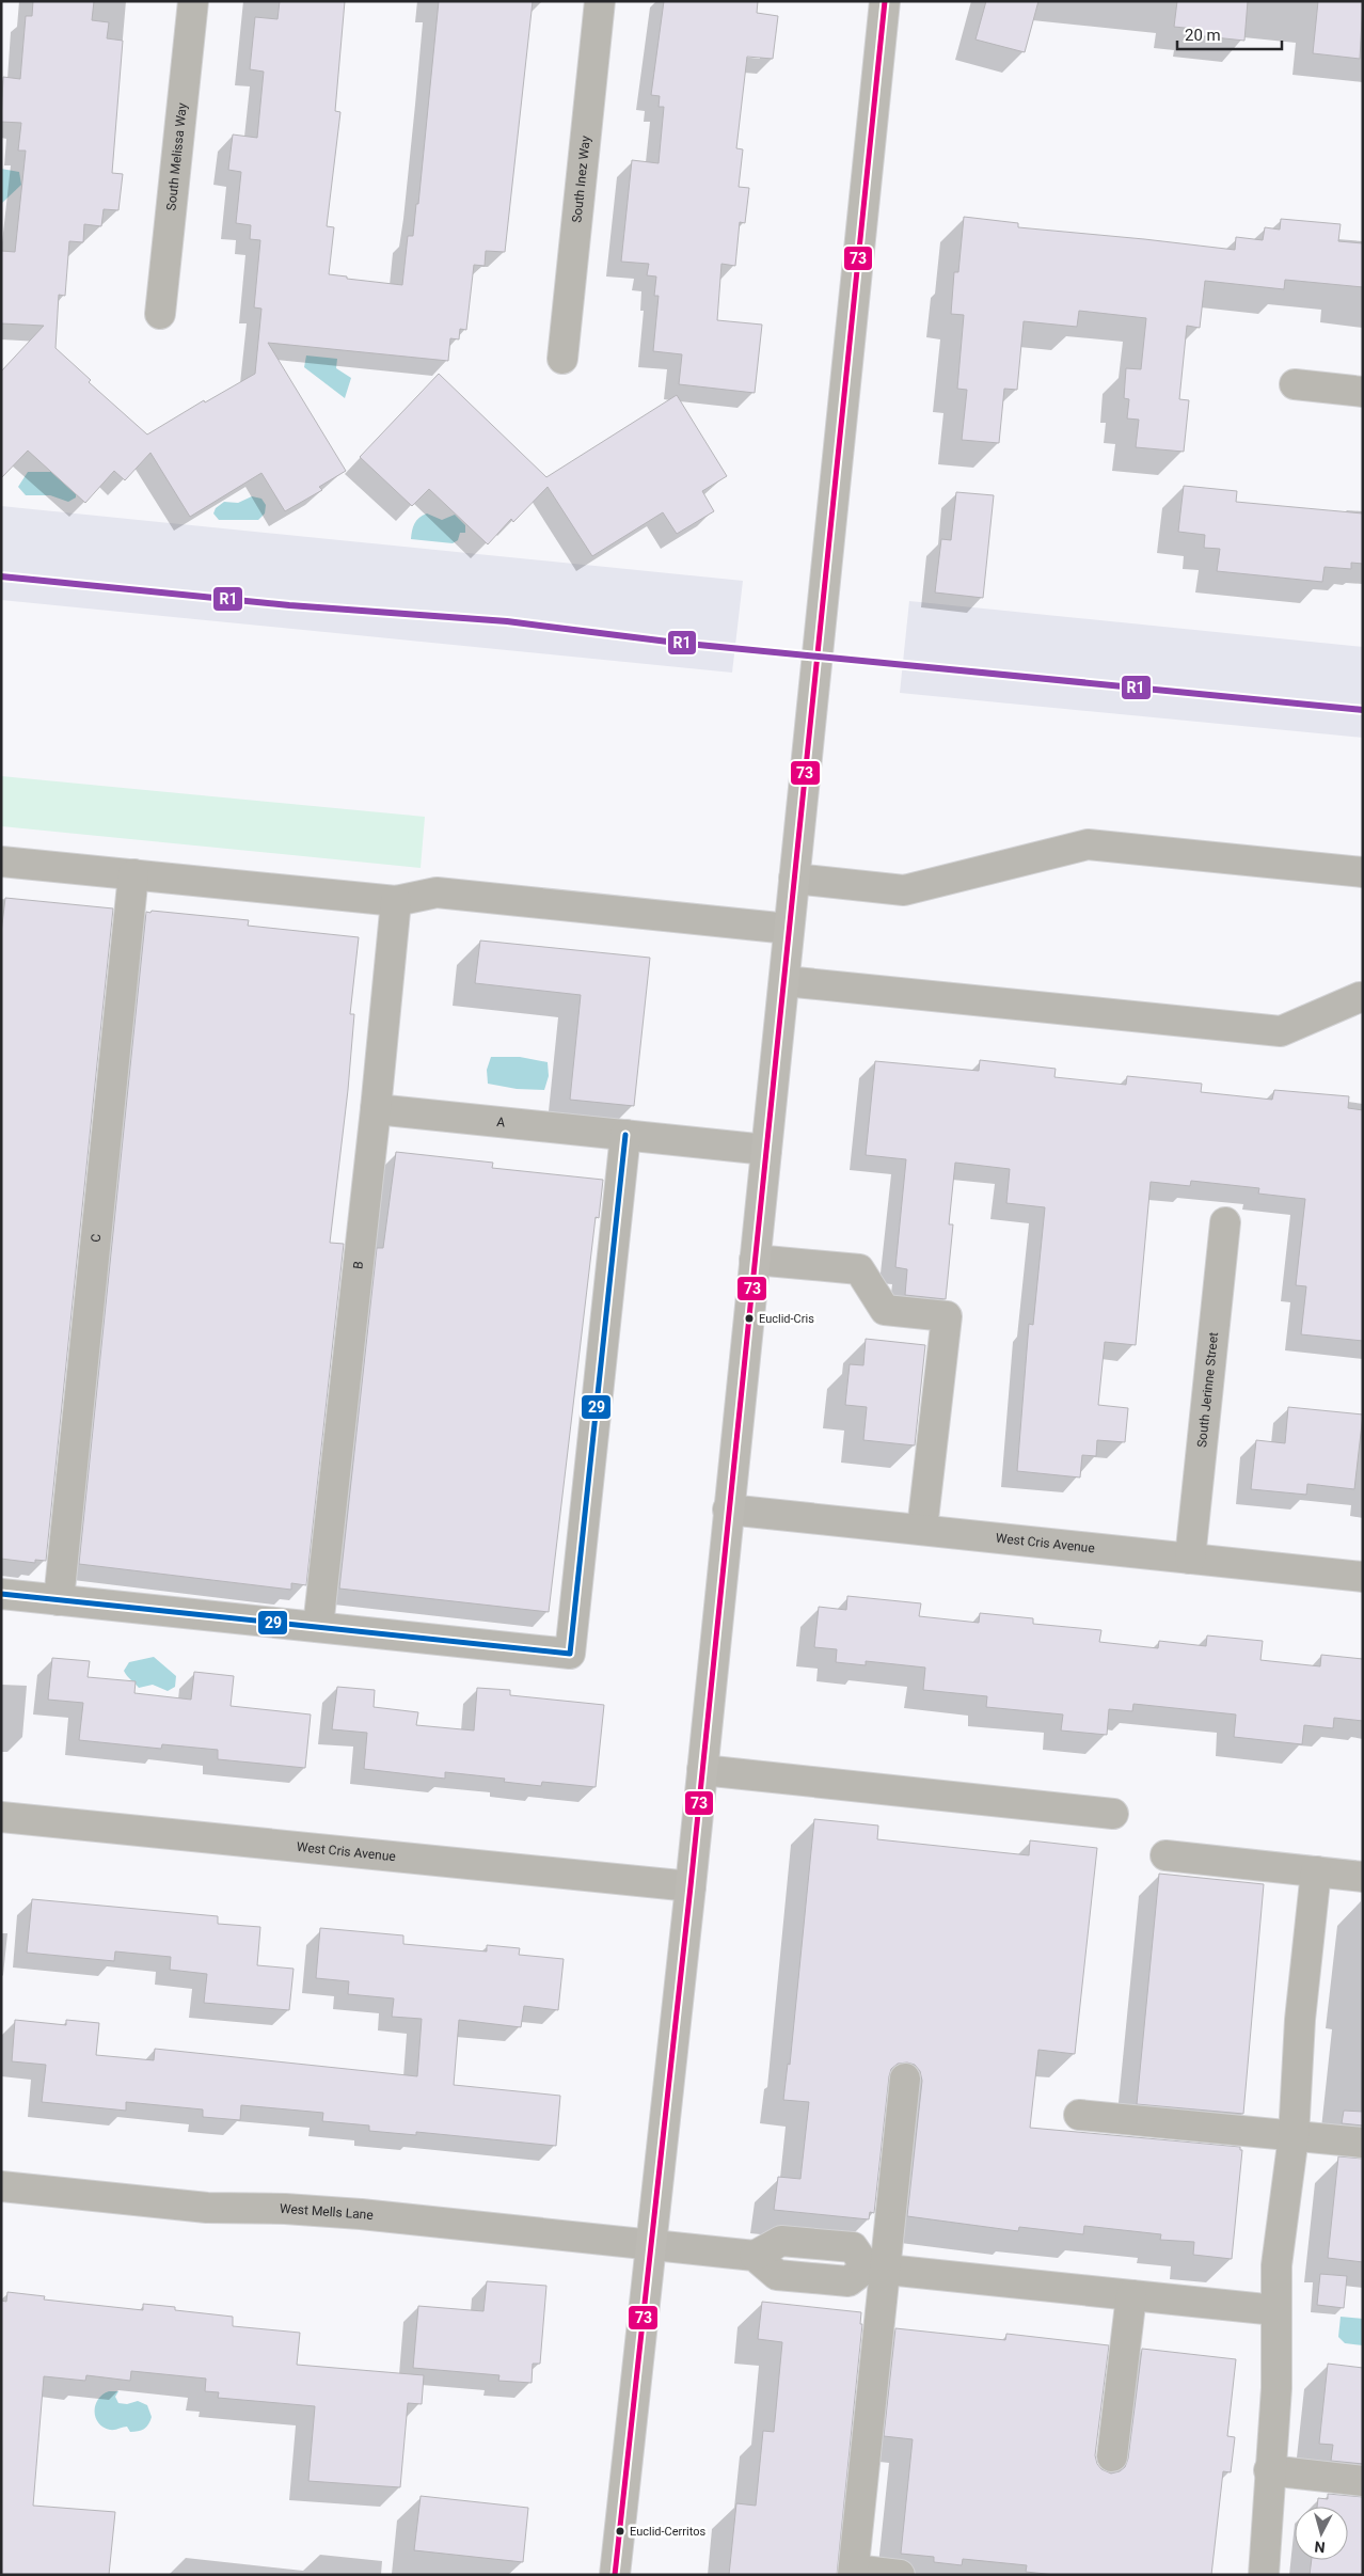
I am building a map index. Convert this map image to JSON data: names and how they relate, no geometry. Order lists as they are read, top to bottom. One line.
{"streets":{"street":["South Melissa Way","South Inez Way","A","C","B","South Jerinne Street","West Cris Avenue","West Mells Lane"]},"crossings":[["A","B"],["South Jerinne Street","West Cris Avenue"]],"places":["Euclid-Cris","Euclid-Cerritos"],"lines":["transit line 73","transit line R1","transit line 29"],"scale_bar":"20 m","north":"bottom"}
